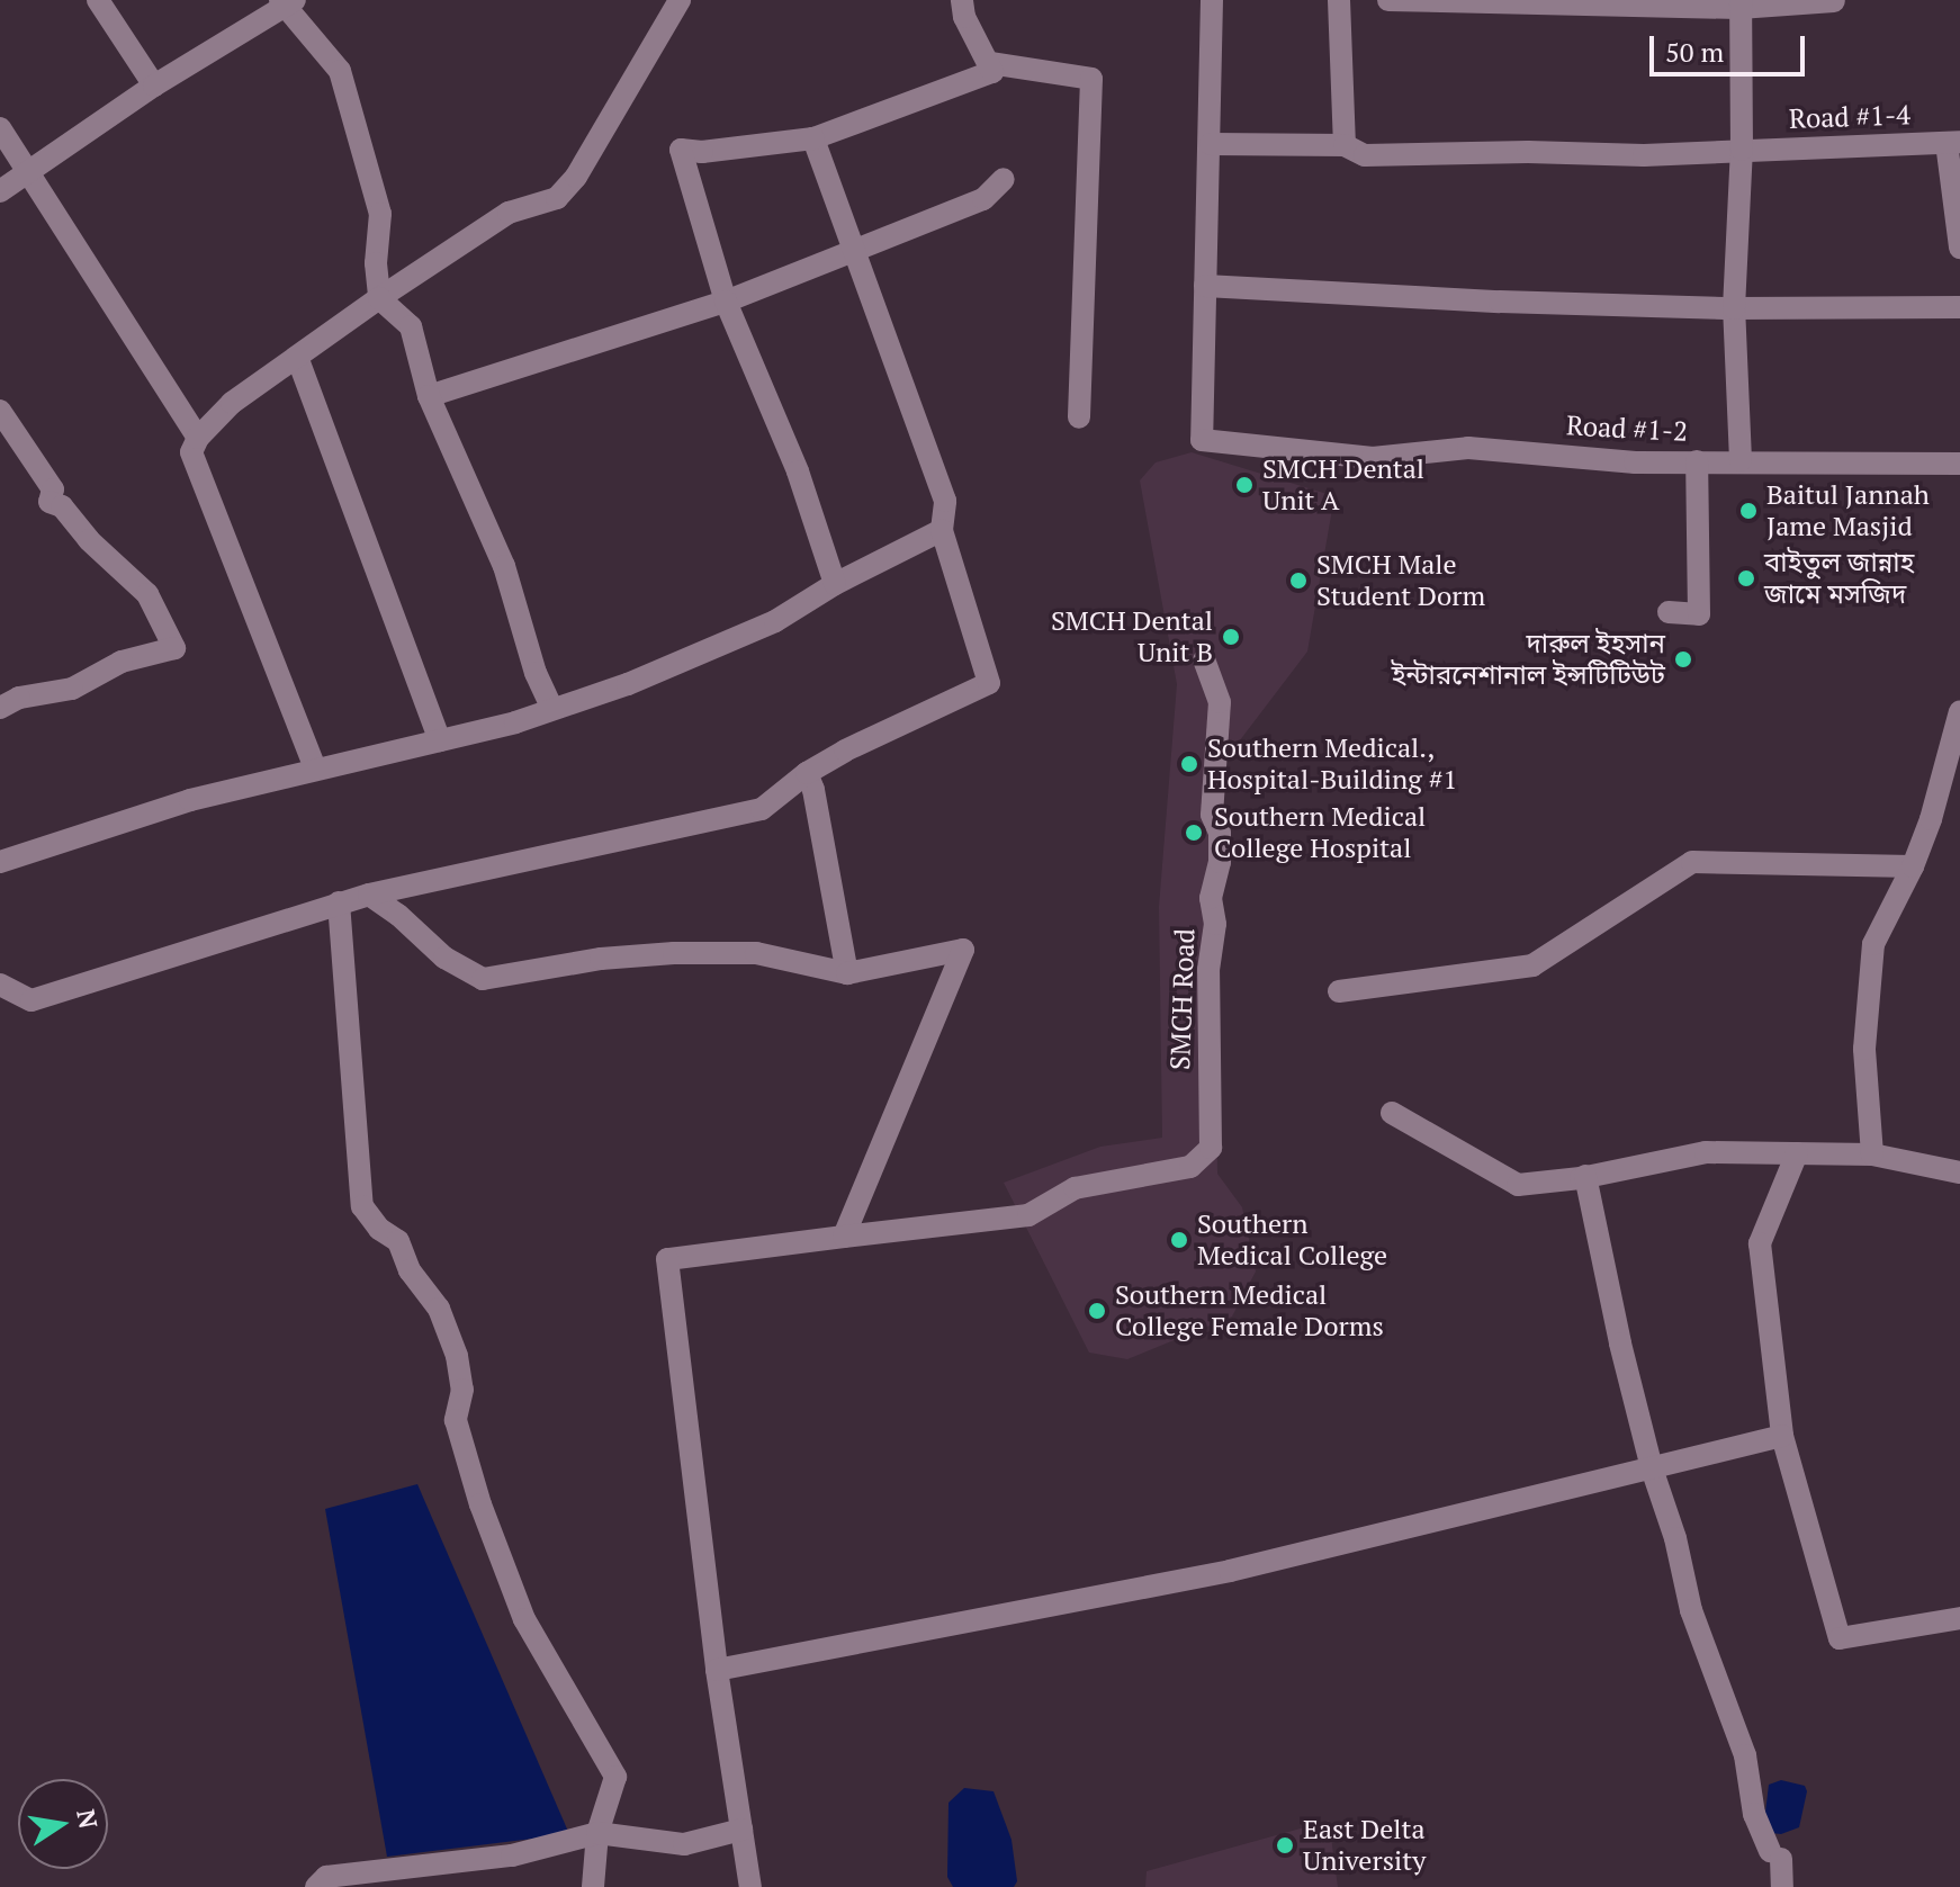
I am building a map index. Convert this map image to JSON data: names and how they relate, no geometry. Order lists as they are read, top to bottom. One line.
{"streets":{"street":["Road #1-4","Road #1-2","SMCH Road"]},"places":["SMCH Dental Unit A","Baitul Jannah Jame Masjid","বাইতুল জান্নাহ জামে মসজিদ","SMCH Male Student Dorm","SMCH Dental Unit B","দারুল ইহসান ইন্টারনেশানাল ইন্সটিটিউট","Southern Medical., Hospital-Building #1","Southern Medical College Hospital","Southern Medical College","Southern Medical College Female Dorms","East Delta University"],"scale_bar":"50 m","north":"right"}
